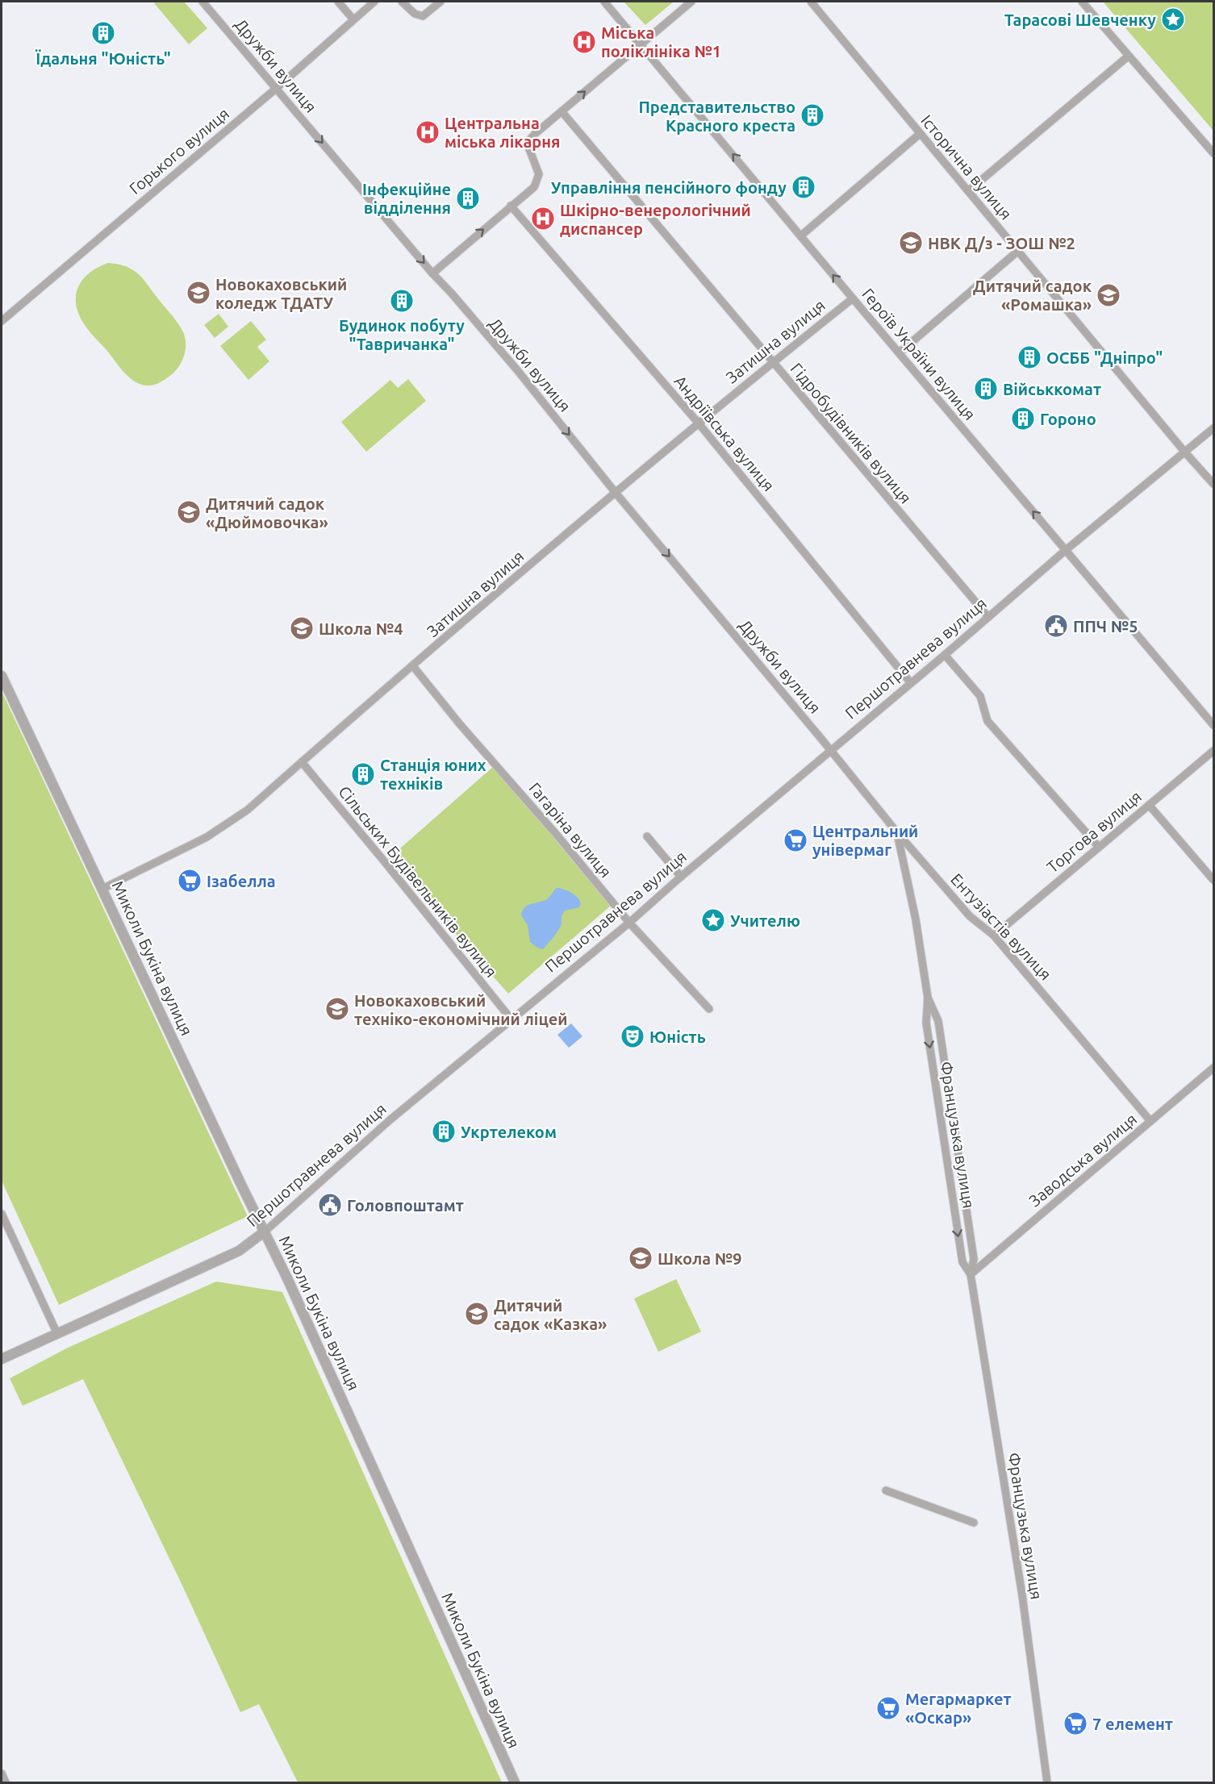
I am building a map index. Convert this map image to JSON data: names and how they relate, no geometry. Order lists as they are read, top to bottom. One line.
{"streets":{"street":["Дружби вулиця","Горького вулиця","Історична вулиця","Затишна вулиця","Героїв України вулиця","Андріївська вулиця","Гідробудівників вулиця","Першотравнева вулиця","Гагаріна вулиця","Торгова вулиця","Сільських Будівельників вулиця","Ентузіастів вулиця","Миколи Букіна вулиця","Французька вулиця","Заводська вулиця"]},"crossings":[["Дружби вулиця","Горького вулиця"],["Дружби вулиця","Затишна вулиця"],["Дружби вулиця","Першотравнева вулиця"],["Дружби вулиця","Ентузіастів вулиця"],["Історична вулиця","Першотравнева вулиця"],["Затишна вулиця","Героїв України вулиця"],["Затишна вулиця","Андріївська вулиця"],["Затишна вулиця","Гідробудівників вулиця"],["Затишна вулиця","Гагаріна вулиця"],["Затишна вулиця","Сільських Будівельників вулиця"],["Затишна вулиця","Миколи Букіна вулиця"],["Героїв України вулиця","Першотравнева вулиця"],["Андріївська вулиця","Першотравнева вулиця"],["Гідробудівників вулиця","Першотравнева вулиця"],["Першотравнева вулиця","Гагаріна вулиця"],["Першотравнева вулиця","Сільських Будівельників вулиця"],["Першотравнева вулиця","Ентузіастів вулиця"],["Першотравнева вулиця","Миколи Букіна вулиця"],["Торгова вулиця","Ентузіастів вулиця"],["Ентузіастів вулиця","Французька вулиця"],["Ентузіастів вулиця","Заводська вулиця"],["Французька вулиця","Заводська вулиця"]],"one_way":["Дружби вулиця","Героїв України вулиця"],"places":{"place":["Тарасові Шевченку","Учителю"],"building":["Їдальня \"Юність\"","Представительство Красного креста","Управління пенсійного фонду","Інфекційне відділення","Будинок побуту \"Тавричанка\"","ОСББ \"Днiпро\"","Військкомат","Гороно","Станція юних техніків","Укртелеком"],"hospital":["Міська поліклініка №1","Центральна міська лікарня","Шкірно-венерологічний диспансер"],"school or university":["НВК Д/з - ЗОШ №2","Новокаховський коледж ТДАТУ","Дитячий садок «Ромашка»","Дитячий садок «Дюймовочка»","Школа №4","Новокаховський техніко-економічний ліцей","Школа №9","Дитячий садок «Казка»"],"public building":["ППЧ №5","Головпоштамт"],"supermarket":["Центральний універмаг","Ізабелла","Мегармаркет «Оскар»","7 елемент"],"theatre":["Юність"]}}
